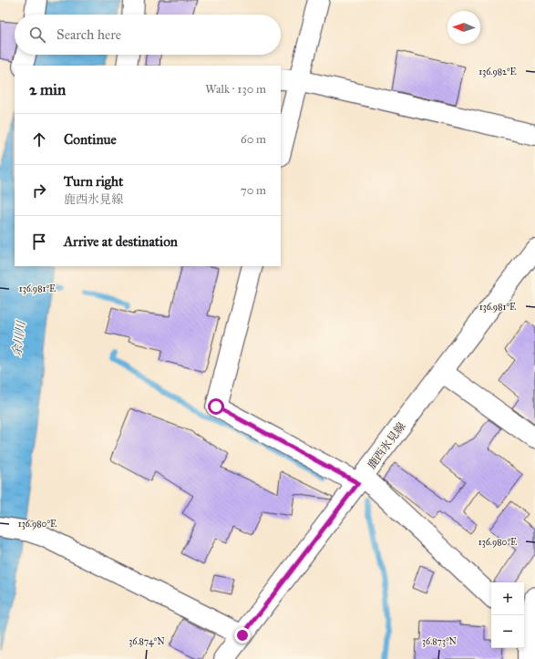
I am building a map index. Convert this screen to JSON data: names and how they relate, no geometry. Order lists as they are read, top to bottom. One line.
{"streets":{"street":["鹿西氷見線"]},"water":["余川川"],"north":"left","page":{"search":"Search here","heading":["2 min","Walk · 130 m"],"list":[["Continue","60 m"],["Turn right","鹿西氷見線","70 m"],"Arrive at destination"],"map_buttons":["+","−"]},"coordinates":["136.982°E","136.981°E","136.980°E","36.874°N","36.873°N"]}
